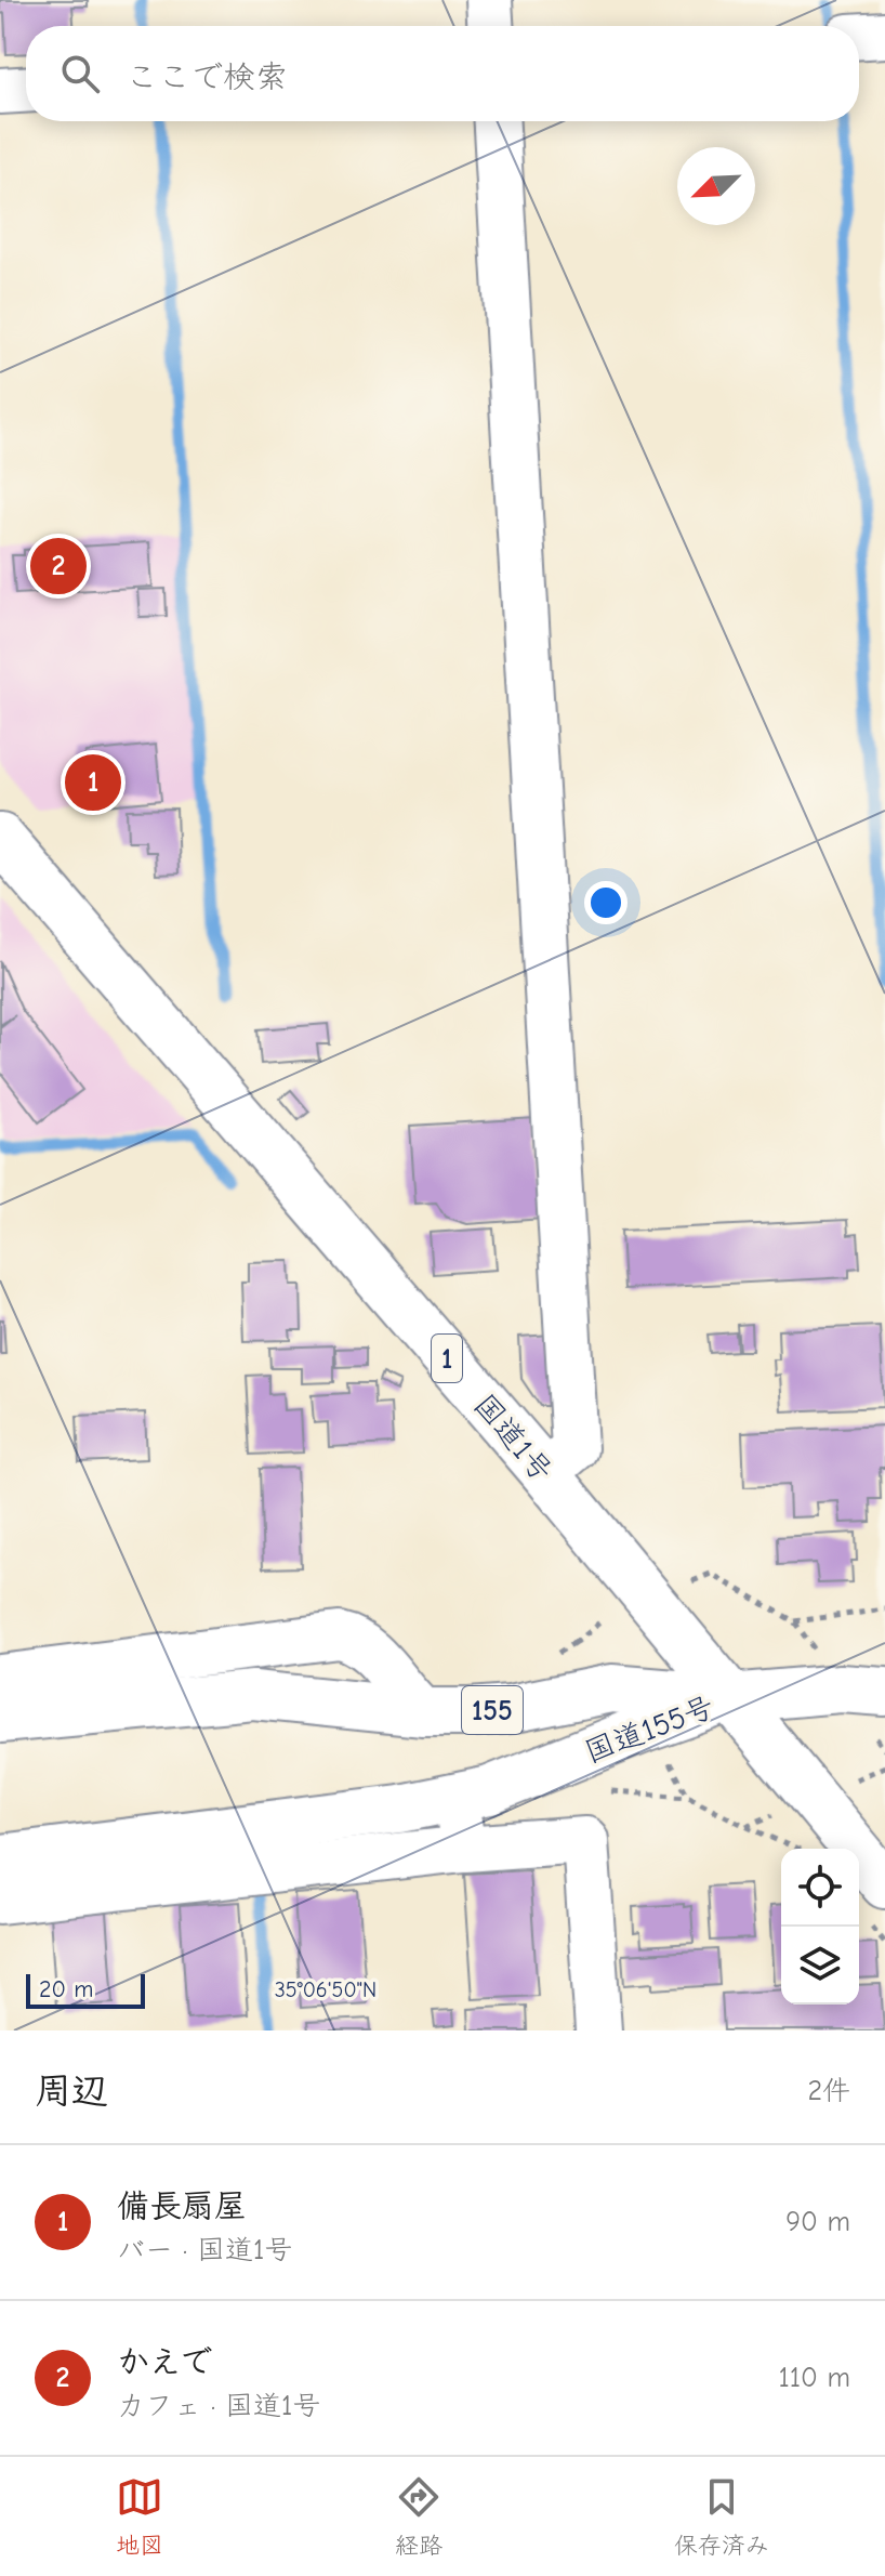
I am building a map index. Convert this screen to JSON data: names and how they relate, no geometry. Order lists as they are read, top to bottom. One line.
{"streets":{"main road":["1","国道1号","155","国道155号"]},"crossings":[["国道1号","国道155号"]],"scale_bar":"20 m","north":"bottom left","page":{"search":"ここで検索","pins":["2","1"],"scale":"20 m","heading":["周辺","2件"],"list":[{"mark":"1","name":"備長扇屋","note":"バー · 国道1号","value":"90 m"},{"mark":"2","name":"かえで","note":"カフェ · 国道1号","value":"110 m"}],"nav":["地図","経路","保存済み"]},"coordinates":["35°06'50\"N"]}
